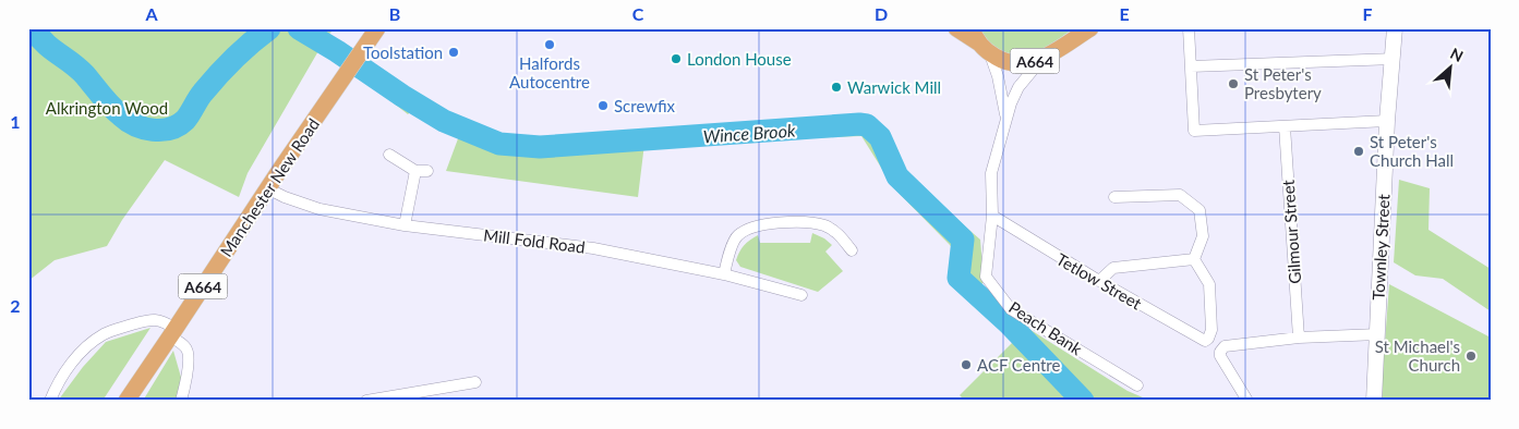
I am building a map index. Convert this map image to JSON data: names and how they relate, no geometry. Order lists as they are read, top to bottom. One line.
{"streets":{"main road":["A664","Manchester New Road","Townley Street"],"street":["Gilmour Street","Mill Fold Road","Tetlow Street","Peach Bank"]},"crossings":[["A664","Peach Bank"],["Manchester New Road","Mill Fold Road"],["Tetlow Street","Peach Bank"]],"water":["Wince Brook"],"parks":["Alkrington Wood"],"places":["Halfords Autocentre","Toolstation","London House","St Peter's Presbytery","Warwick Mill","Screwfix","St Peter's Church Hall","St Michael's Church","ACF Centre"],"north":"top right","grid":{"columns":["A","B","C","D","E","F"],"rows":["1","2"]}}
